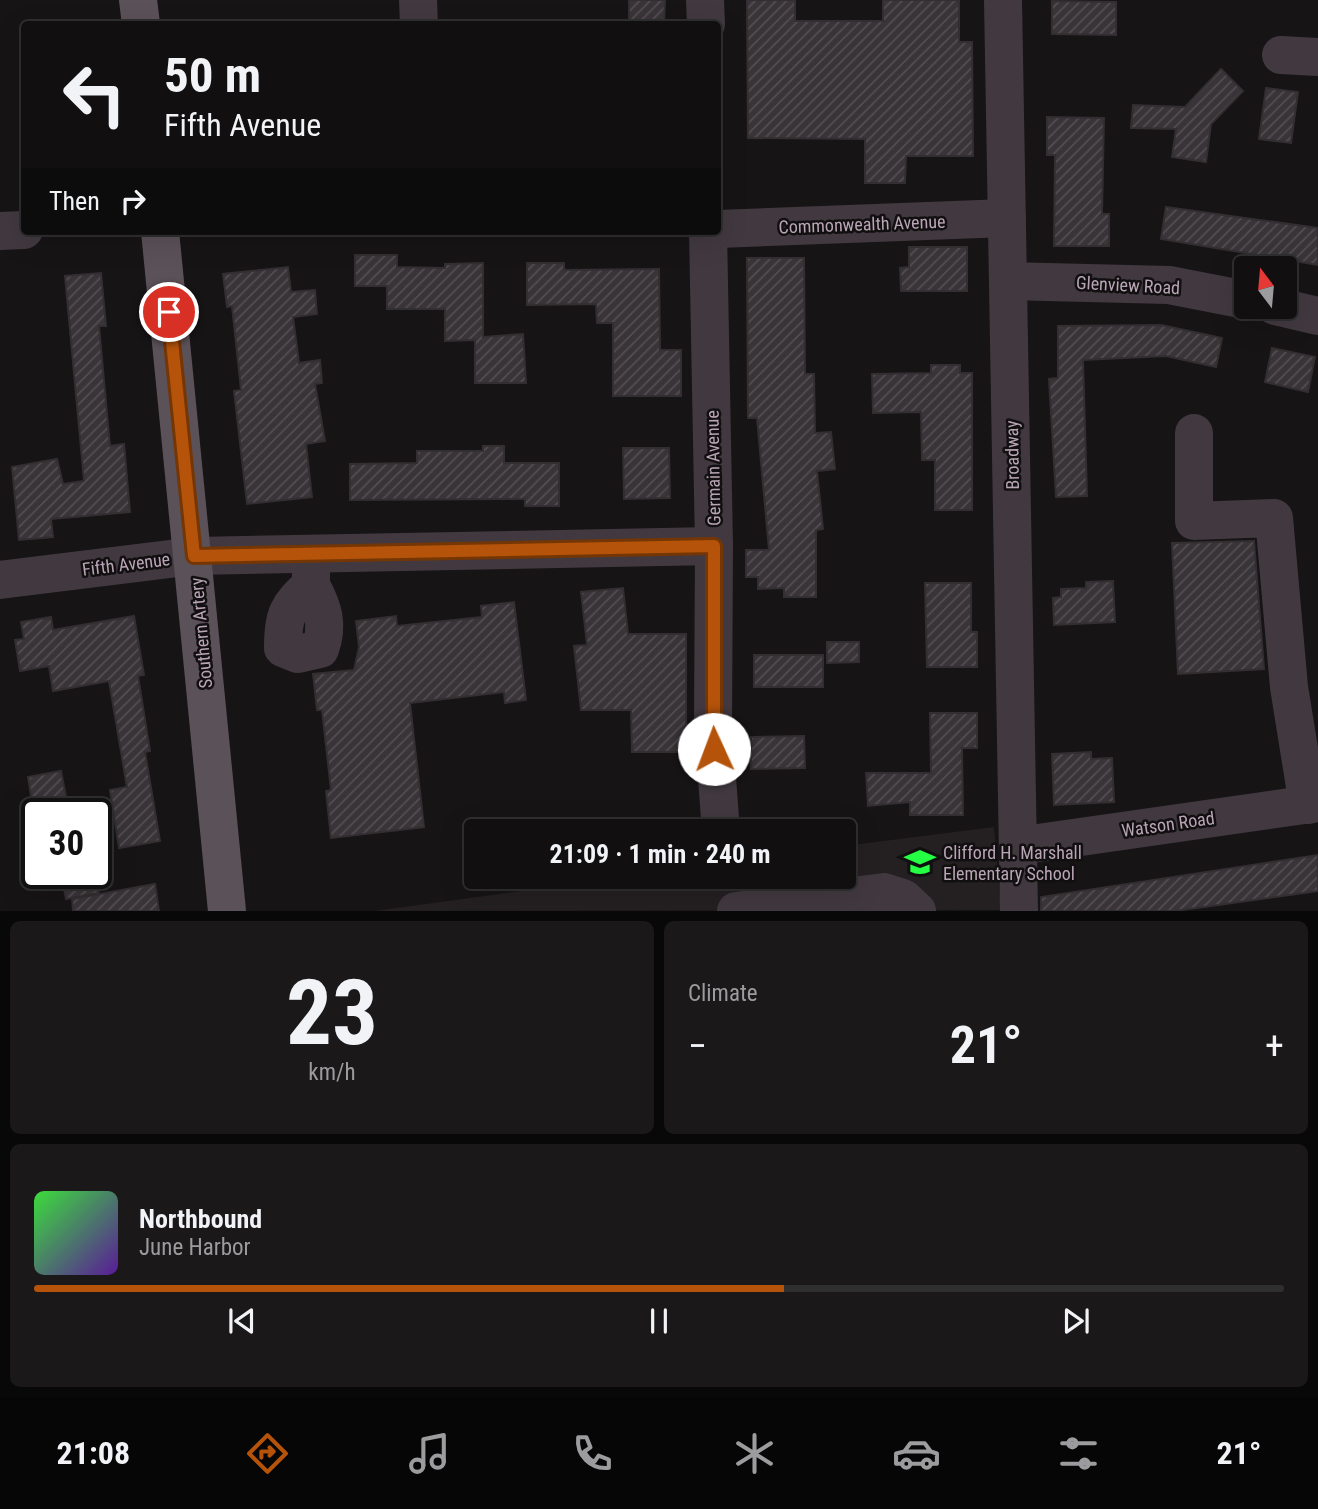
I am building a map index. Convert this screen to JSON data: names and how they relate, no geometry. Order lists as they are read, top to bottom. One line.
{"streets":{"main road":["Southern Artery"],"street":["Commonwealth Avenue","Glenview Road","Broadway","Germain Avenue","Fifth Avenue","Watson Road"]},"crossings":[["Commonwealth Avenue","Broadway"],["Glenview Road","Broadway"],["Broadway","Watson Road"],["Germain Avenue","Fifth Avenue"],["Fifth Avenue","Southern Artery"]],"places":{"school or university":["Clifford H. Marshall Elementary School"]},"north":"top","page":{"turn":["50 m","Fifth Avenue"],"then":"Then","limit":"30","trip":"21:09 · 1 min · 240 m","tile":[["23","km/h"],"Climate"],"heat":["−","21°","+"],"song":["Northbound","June Harbor"],"tabs":["21:08","21°"]}}
